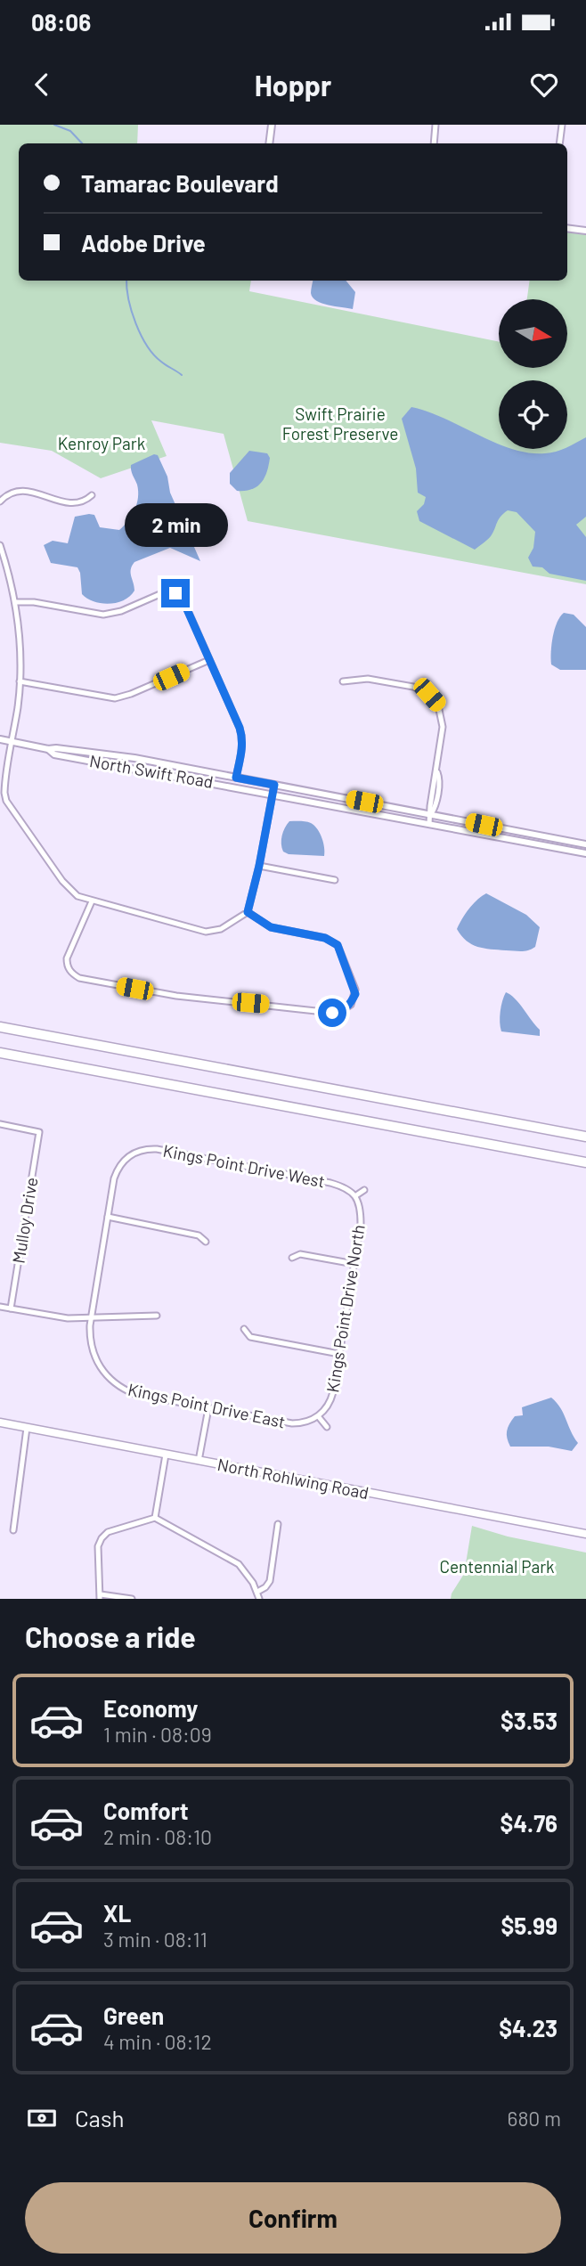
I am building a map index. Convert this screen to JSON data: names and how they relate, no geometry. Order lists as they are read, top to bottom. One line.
{"streets":{"main road":["North Rohlwing Road"],"street":["North Swift Road","Kings Point Drive West","Mulloy Drive","Kings Point Drive North","Kings Point Drive East"]},"crossings":[["Kings Point Drive West","Kings Point Drive North"],["Kings Point Drive North","Kings Point Drive East"]],"parks":["Swift Prairie Forest Preserve","Kenroy Park","Centennial Park"],"north":"right","page":{"status":"08:06","header":"Hoppr","banner":["Tamarac Boulevard","Adobe Drive"],"bubble":"2 min","heading":"Choose a ride","list":[{"name":"Economy","note":"1 min · 08:09","value":"$3.53"},{"name":"Comfort","note":"2 min · 08:10","value":"$4.76"},{"name":"XL","note":"3 min · 08:11","value":"$5.99"},{"name":"Green","note":"4 min · 08:12","value":"$4.23"}],"pay":["Cash","680 m"],"buttons":"Confirm"}}
